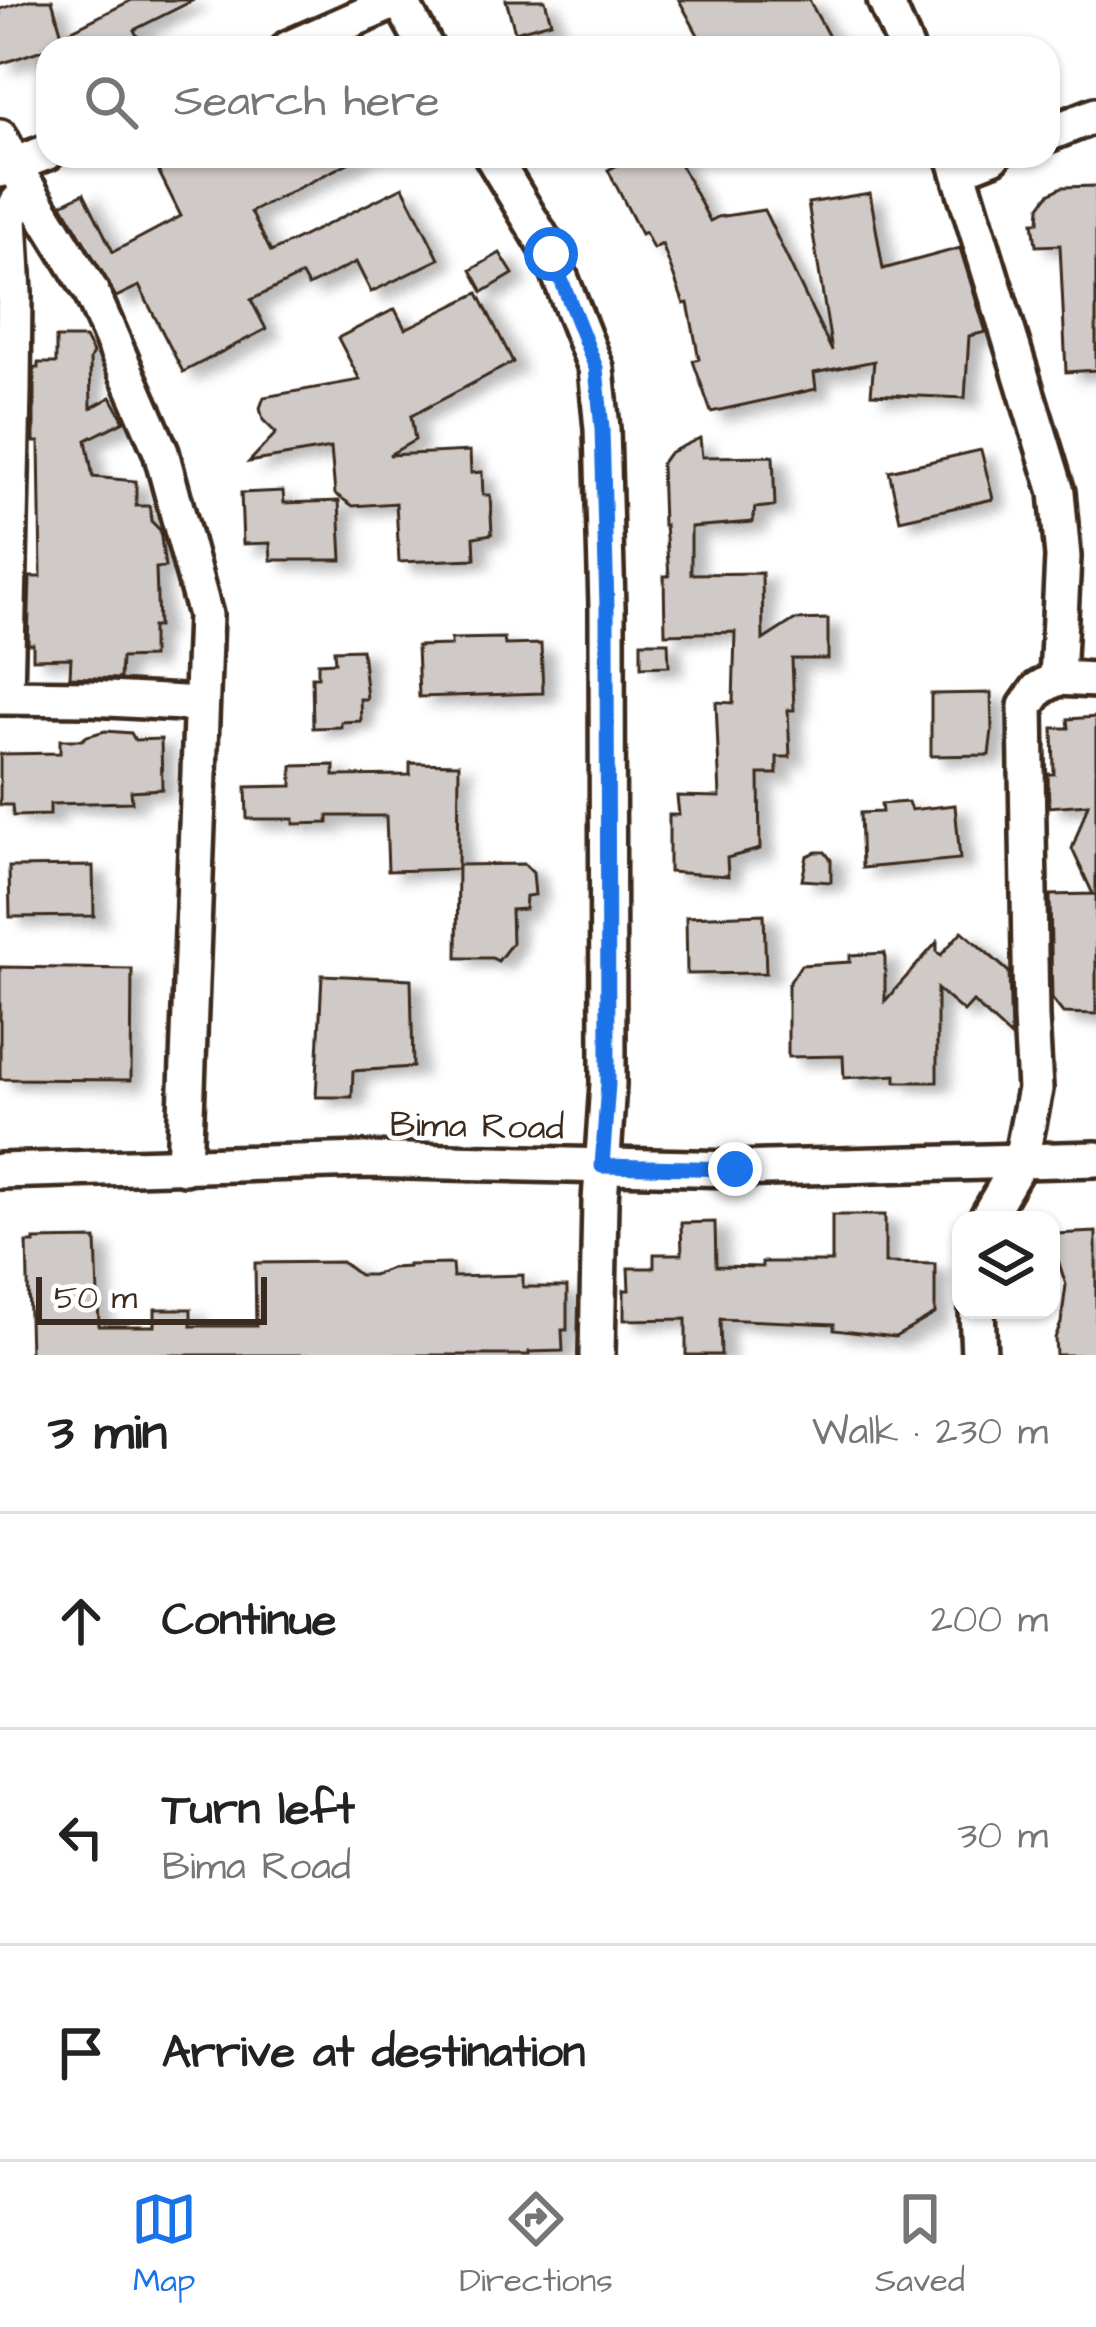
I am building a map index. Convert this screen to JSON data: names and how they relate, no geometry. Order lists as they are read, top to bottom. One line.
{"streets":{"street":["Bima Road"]},"scale_bar":"50 m","page":{"search":"Search here","scale":"50 m","heading":["3 min","Walk · 230 m"],"list":[["Continue","200 m"],["Turn left","Bima Road","30 m"],"Arrive at destination"],"nav":["Map","Directions","Saved"]}}
